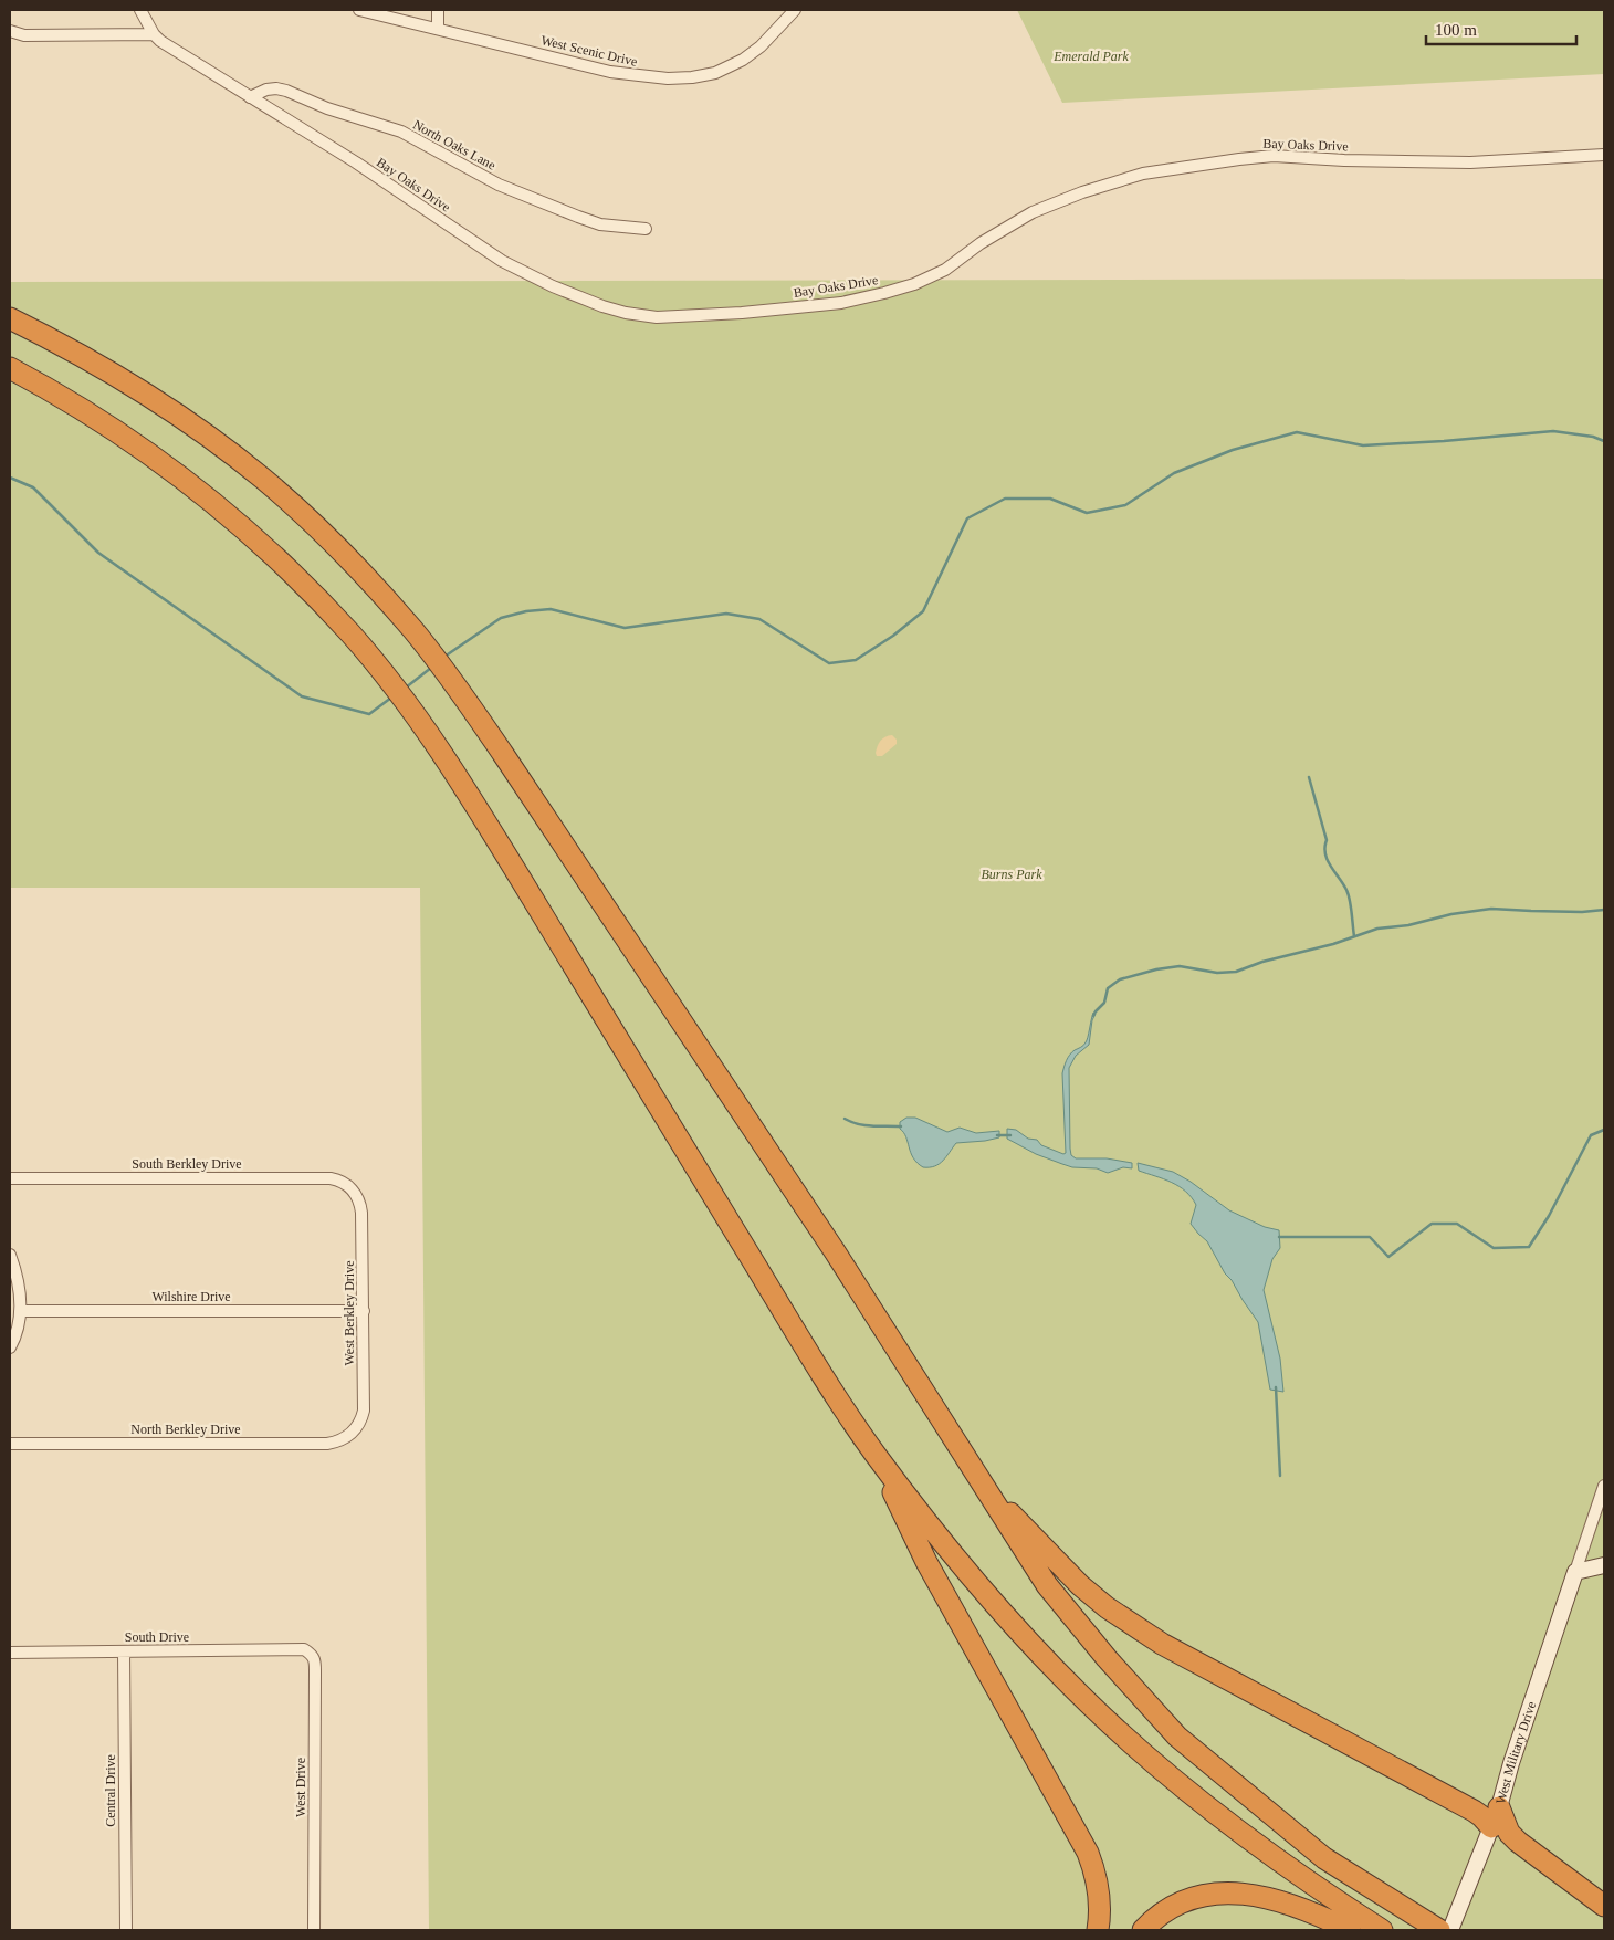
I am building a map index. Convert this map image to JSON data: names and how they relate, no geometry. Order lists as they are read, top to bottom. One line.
{"streets":{"street":["West Scenic Drive","North Oaks Lane","Bay Oaks Drive","South Berkley Drive","Wilshire Drive","West Berkley Drive","North Berkley Drive","South Drive","West Military Drive","West Drive","Central Drive"]},"crossings":[["North Oaks Lane","Bay Oaks Drive"],["South Berkley Drive","West Berkley Drive"],["Wilshire Drive","West Berkley Drive"],["West Berkley Drive","North Berkley Drive"],["South Drive","West Drive"],["South Drive","Central Drive"]],"parks":["Emerald Park","Burns Park"],"scale_bar":"100 m"}
